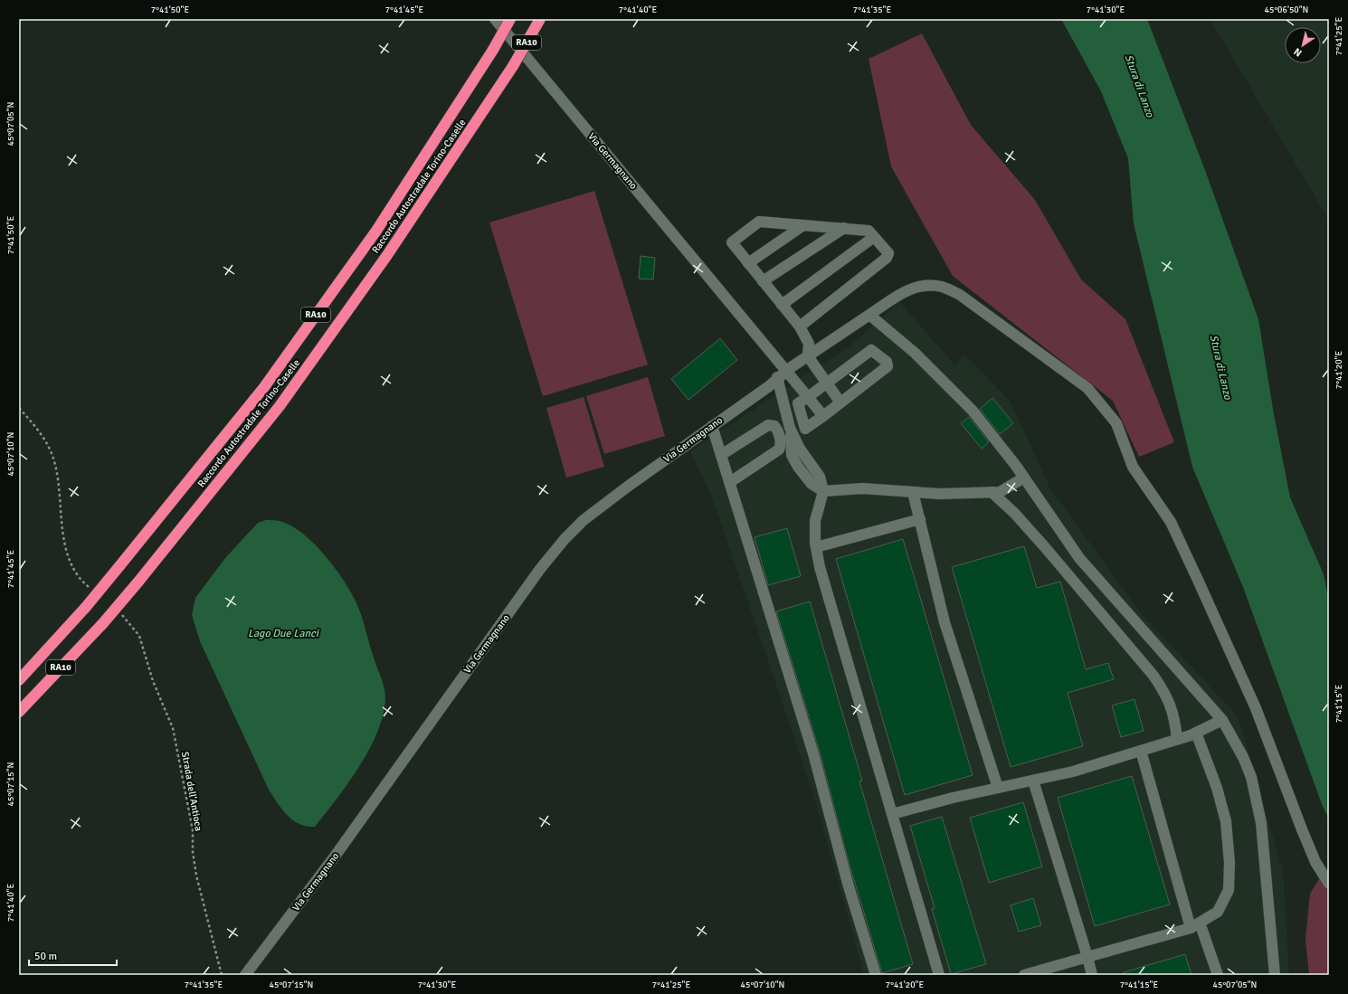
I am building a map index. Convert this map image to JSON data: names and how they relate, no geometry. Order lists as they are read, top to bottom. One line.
{"streets":{"highway":["RA10","Raccordo Autostradale Torino-Caselle"],"street":["Via Germagnano"],"path":["Strada dell'Antioca"]},"water":["Stura di Lanzo","Lago Due Lanci"],"scale_bar":"50 m","north":"bottom left","coordinates":["7°41'50\"E","7°41'45\"E","7°41'40\"E","7°41'35\"E","7°41'30\"E","45°06'50\"N","7°41'25\"E","45°07'05\"N","7°41'20\"E","45°07'10\"N","7°41'15\"E","45°07'15\"N"]}
